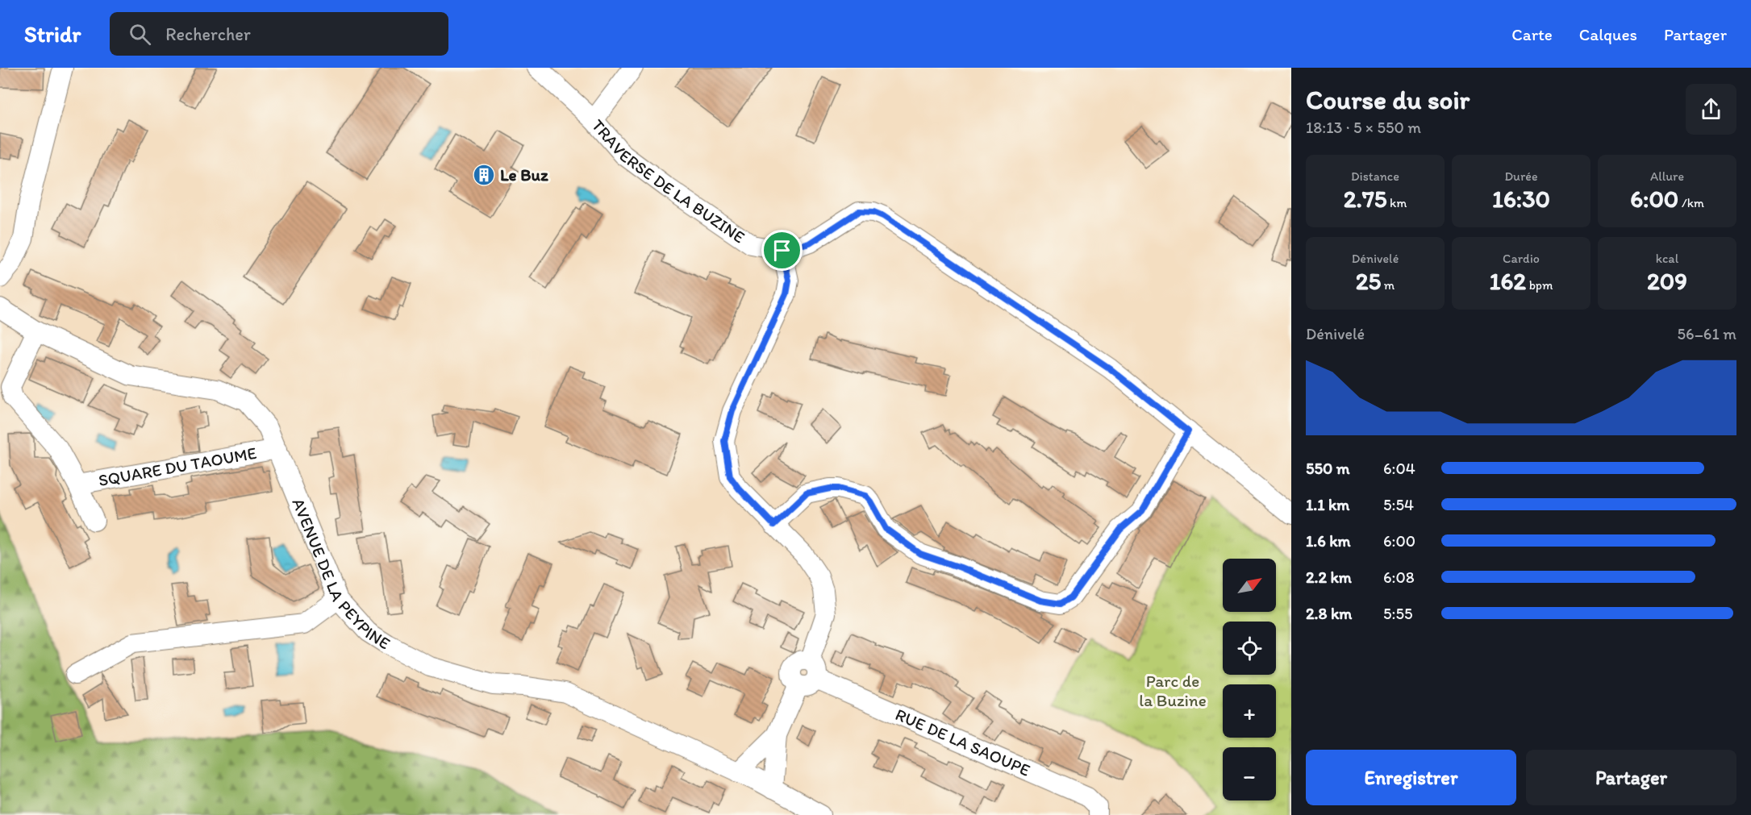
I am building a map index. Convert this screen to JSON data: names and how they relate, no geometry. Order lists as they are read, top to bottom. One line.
{"streets":{"street":["TRAVERSE DE LA BUZINE","SQUARE DU TAOUME","AVENUE DE LA PEYPINE","RUE DE LA SAOUPE"]},"crossings":[["SQUARE DU TAOUME","AVENUE DE LA PEYPINE"]],"parks":["Parc de la Buzine"],"places":{"building":["Le Buz"]},"north":"top right","page":{"header":"Stridr","search":"Rechercher","nav":["Carte","Calques","Partager"],"heading":["Course du soir","18:13 · 5 × 550 m"],"stats":[["Distance","2.75 km"],["Durée","16:30"],["Allure","6:00 /km"],["Dénivelé","25 m"],["Cardio","162 bpm"],["kcal","209"]],"chart":["Dénivelé","56–61 m"],"list":[{"name":"550 m","note":"6:04"},{"name":"1.1 km","note":"5:54"},{"name":"1.6 km","note":"6:00"},{"name":"2.2 km","note":"6:08"},{"name":"2.8 km","note":"5:55"}],"map_buttons":["+","−"],"buttons":["Enregistrer","Partager"]}}
